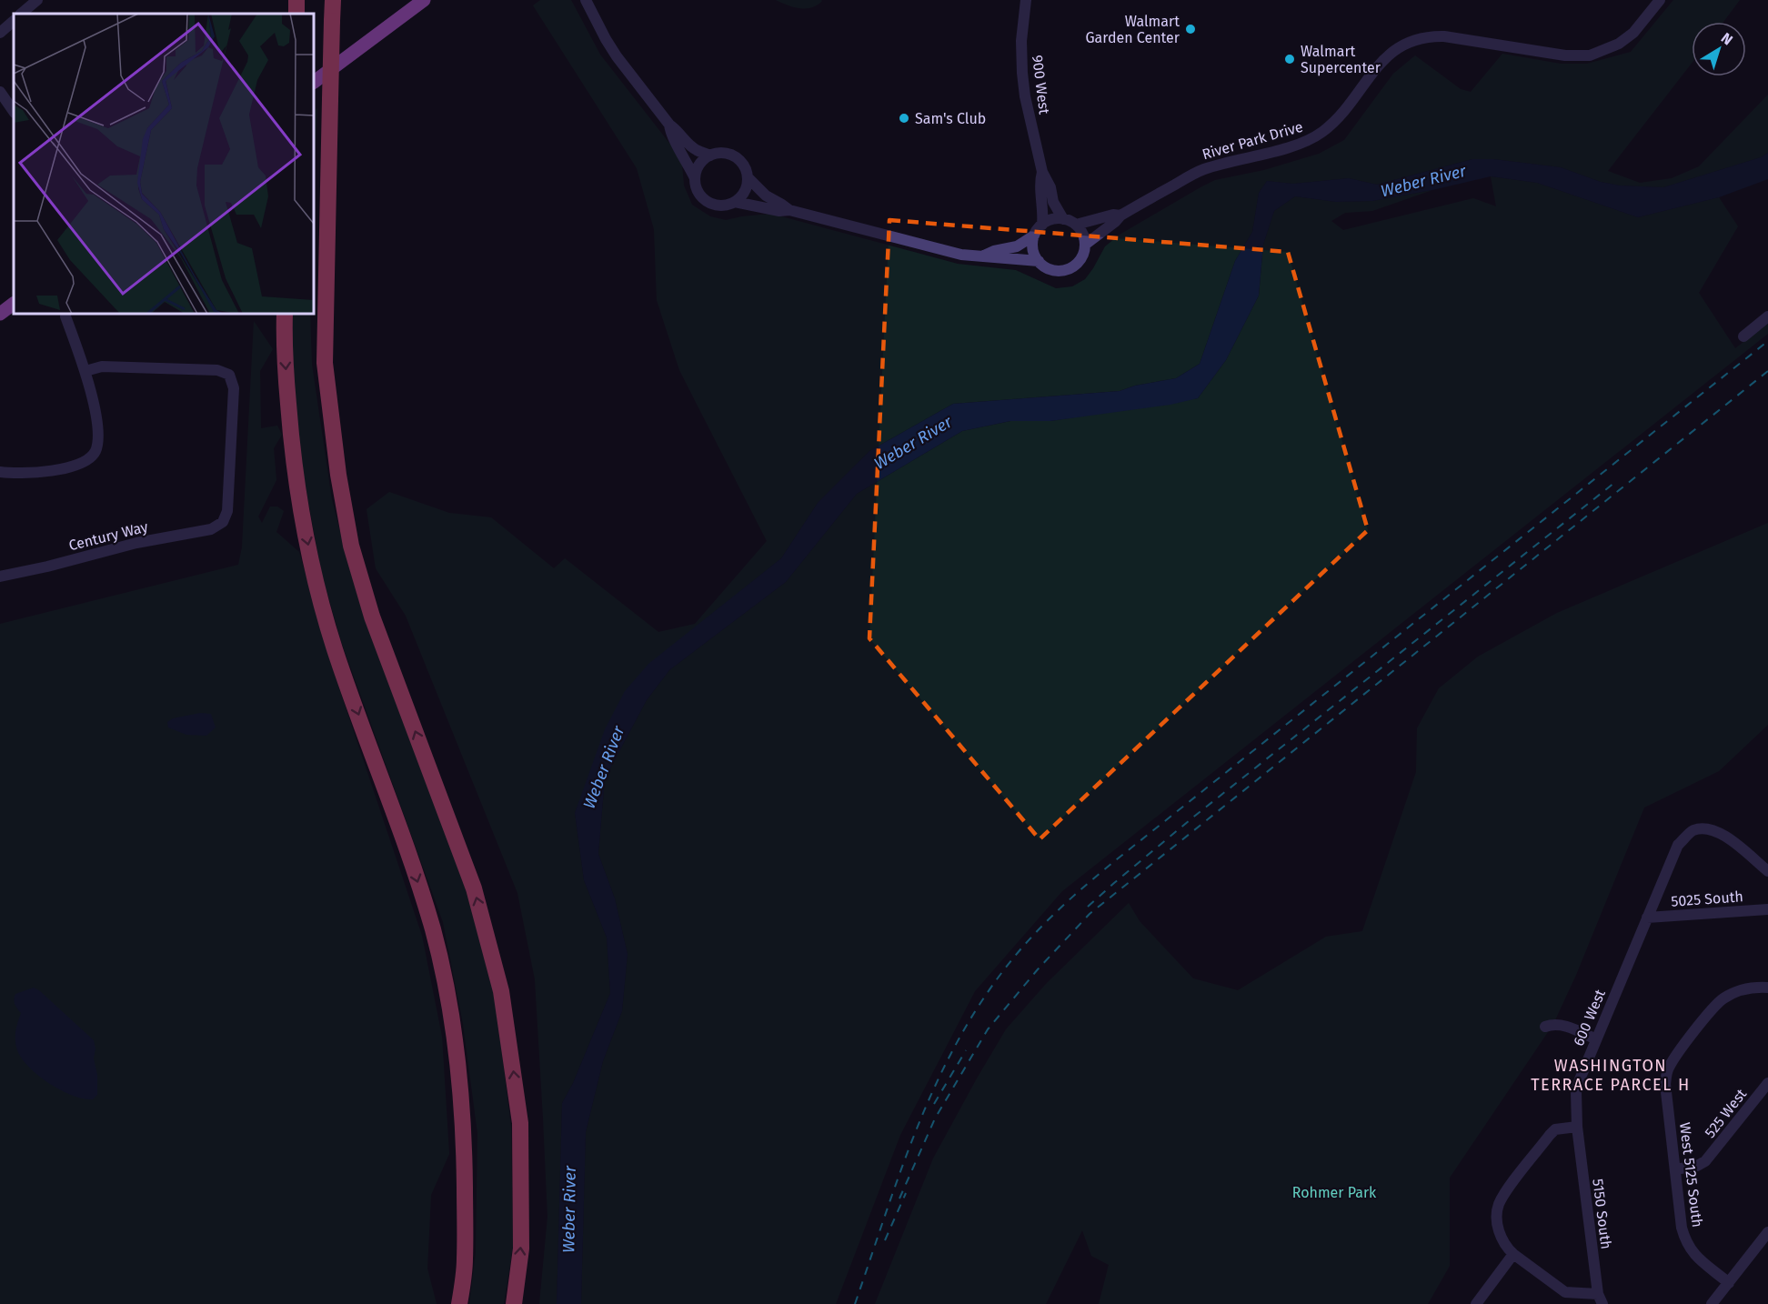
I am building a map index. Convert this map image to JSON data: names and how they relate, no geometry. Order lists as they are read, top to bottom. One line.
{"streets":{"street":["900 West","River Park Drive","Century Way","5025 South","600 West","525 West","West 5125 South","5150 South"]},"crossings":[["900 West","River Park Drive"],["5025 South","600 West"],["600 West","5150 South"],["525 West","West 5125 South"]],"districts":["WASHINGTON TERRACE PARCEL H"],"water":["Weber River"],"parks":["Rohmer Park"],"places":["Walmart Garden Center","Walmart Supercenter","Sam's Club"],"north":"top right"}
